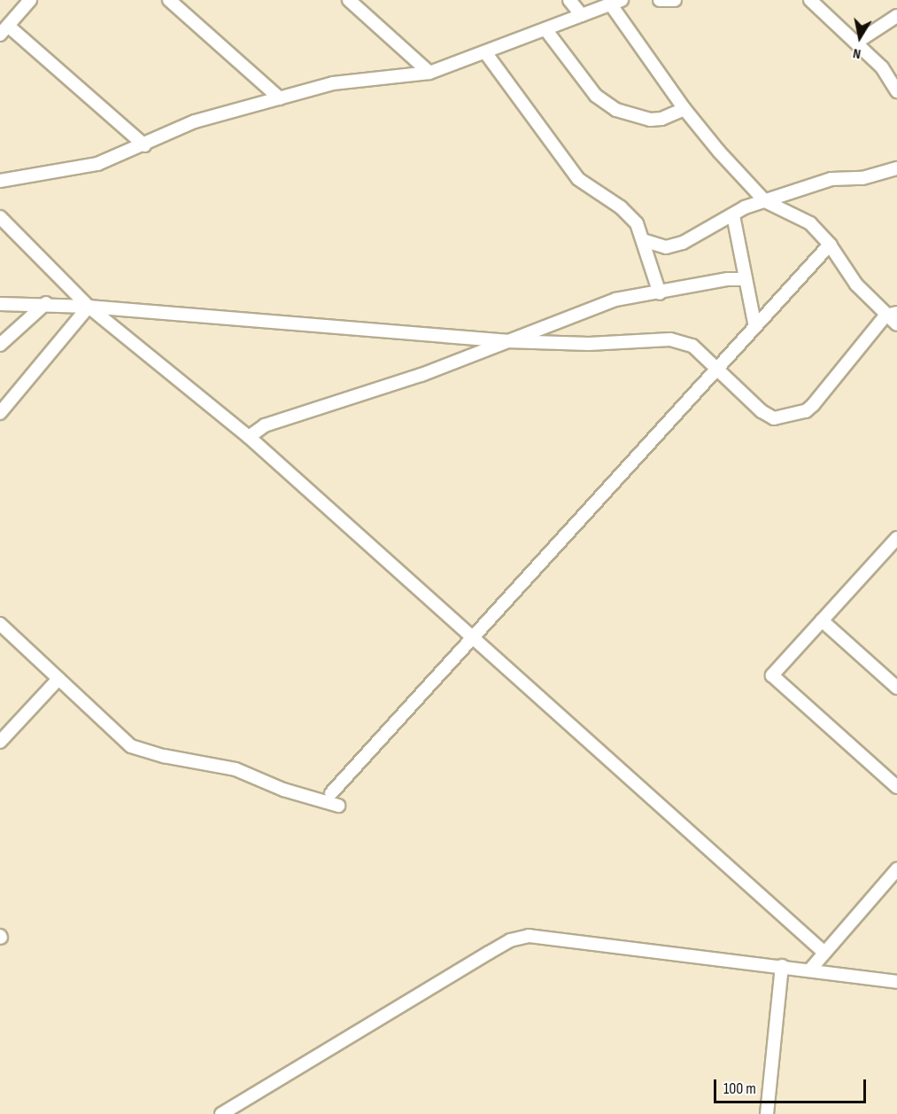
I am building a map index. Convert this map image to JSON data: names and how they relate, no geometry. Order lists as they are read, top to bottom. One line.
{"scale_bar":"100 m","north":"bottom"}
